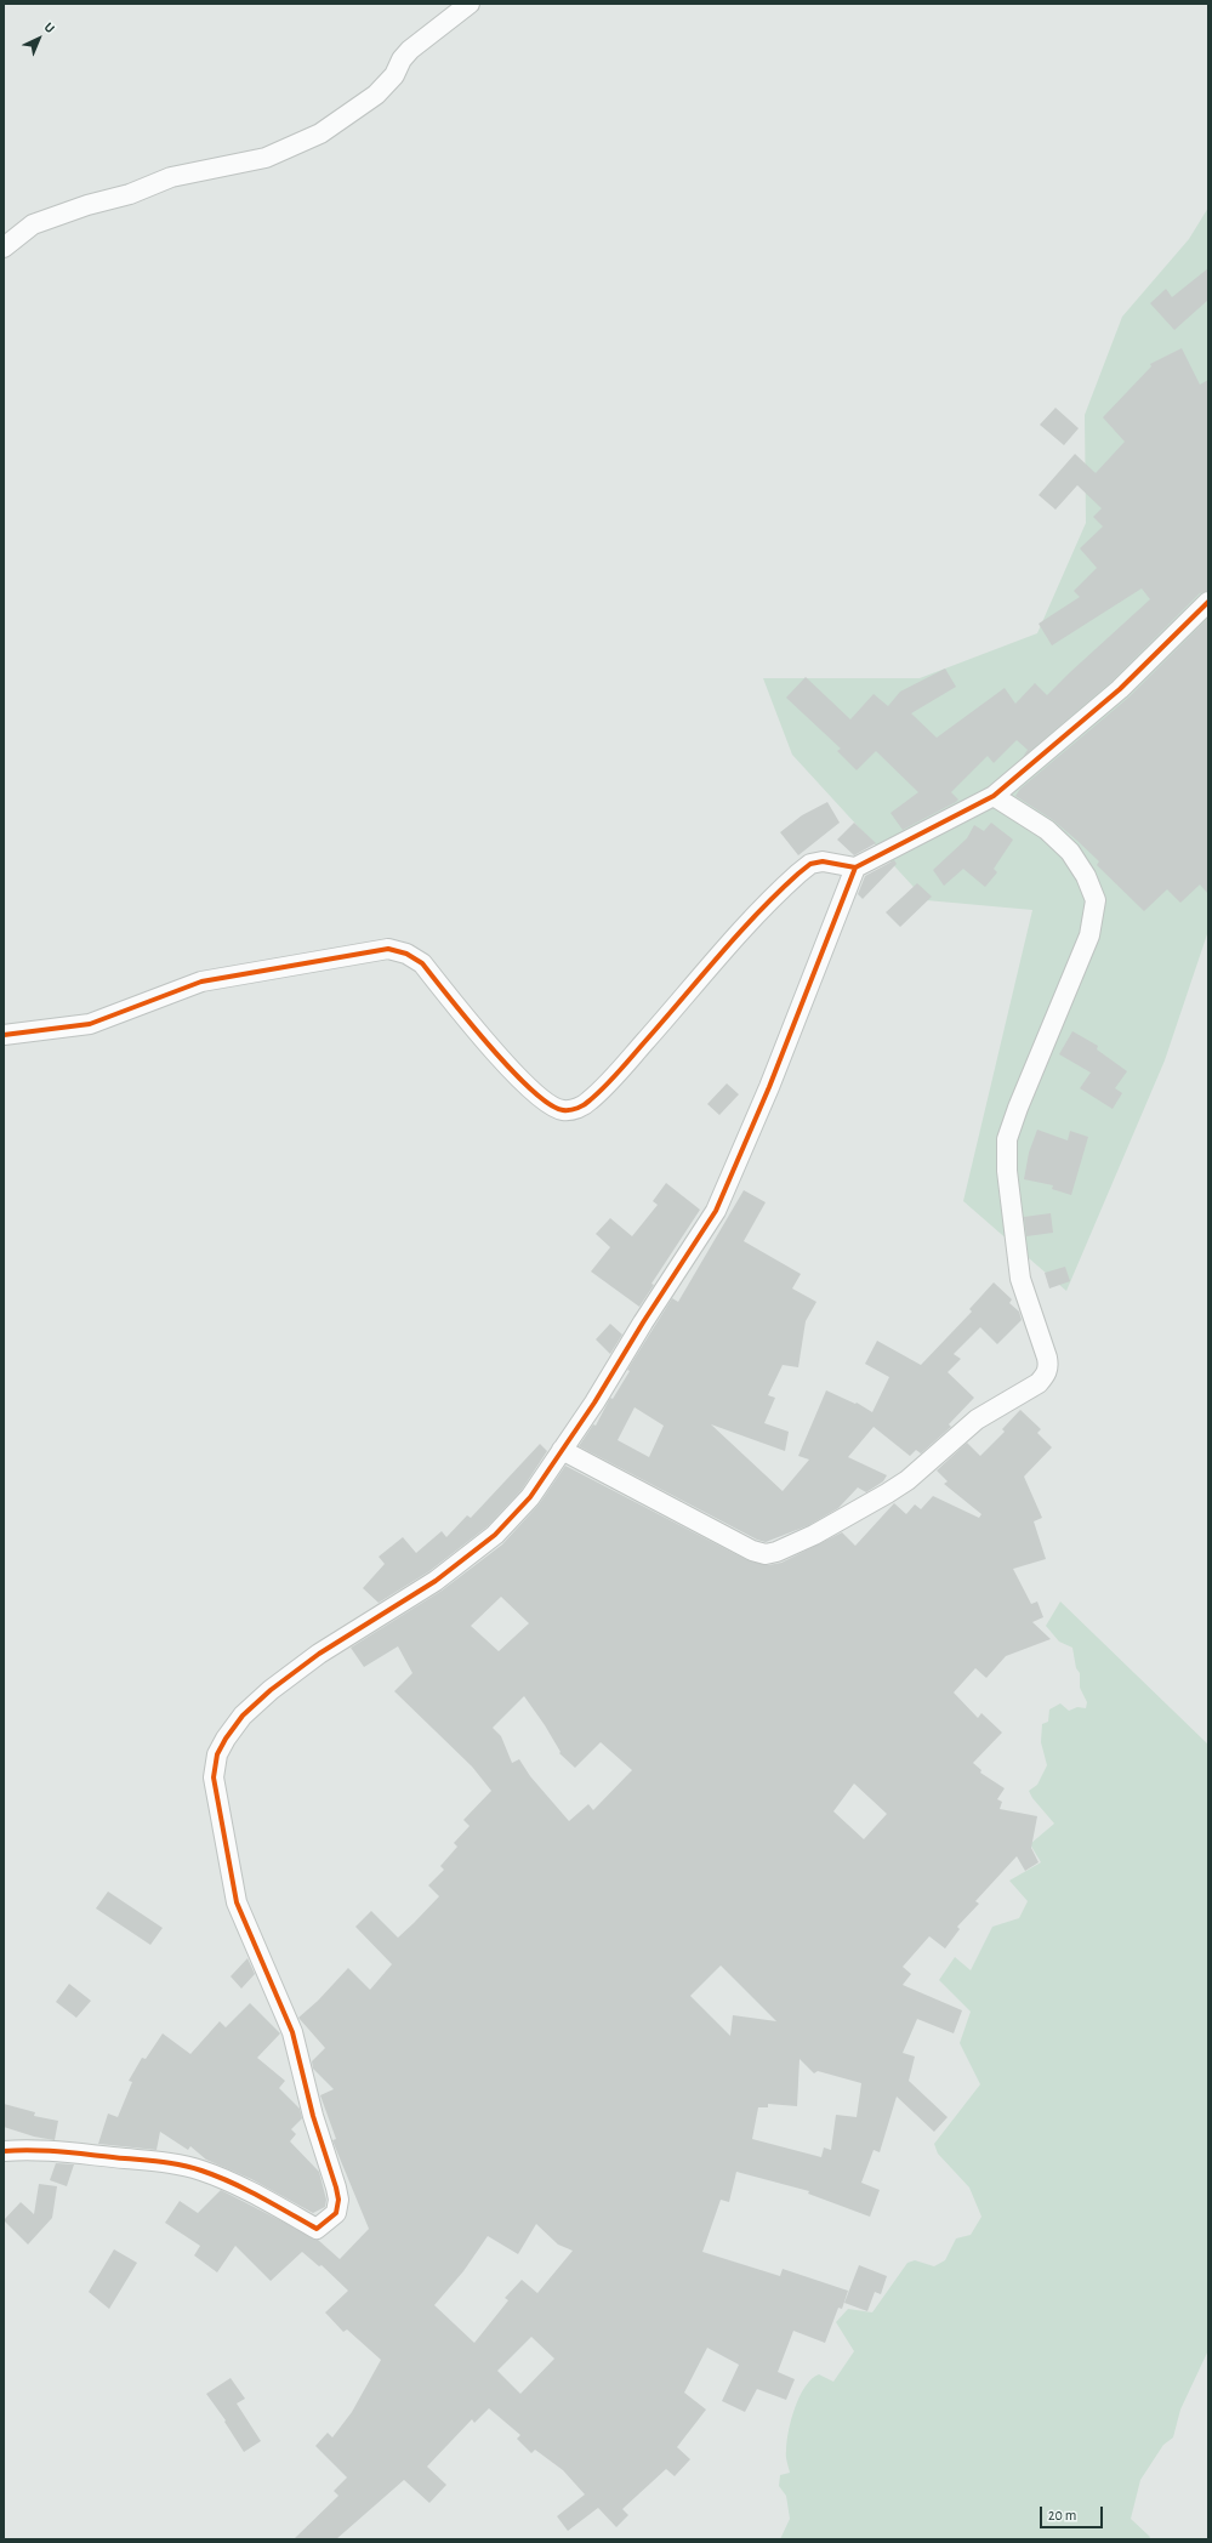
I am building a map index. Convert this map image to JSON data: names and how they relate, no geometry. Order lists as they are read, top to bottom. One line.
{"scale_bar":"20 m","north":"top right"}
